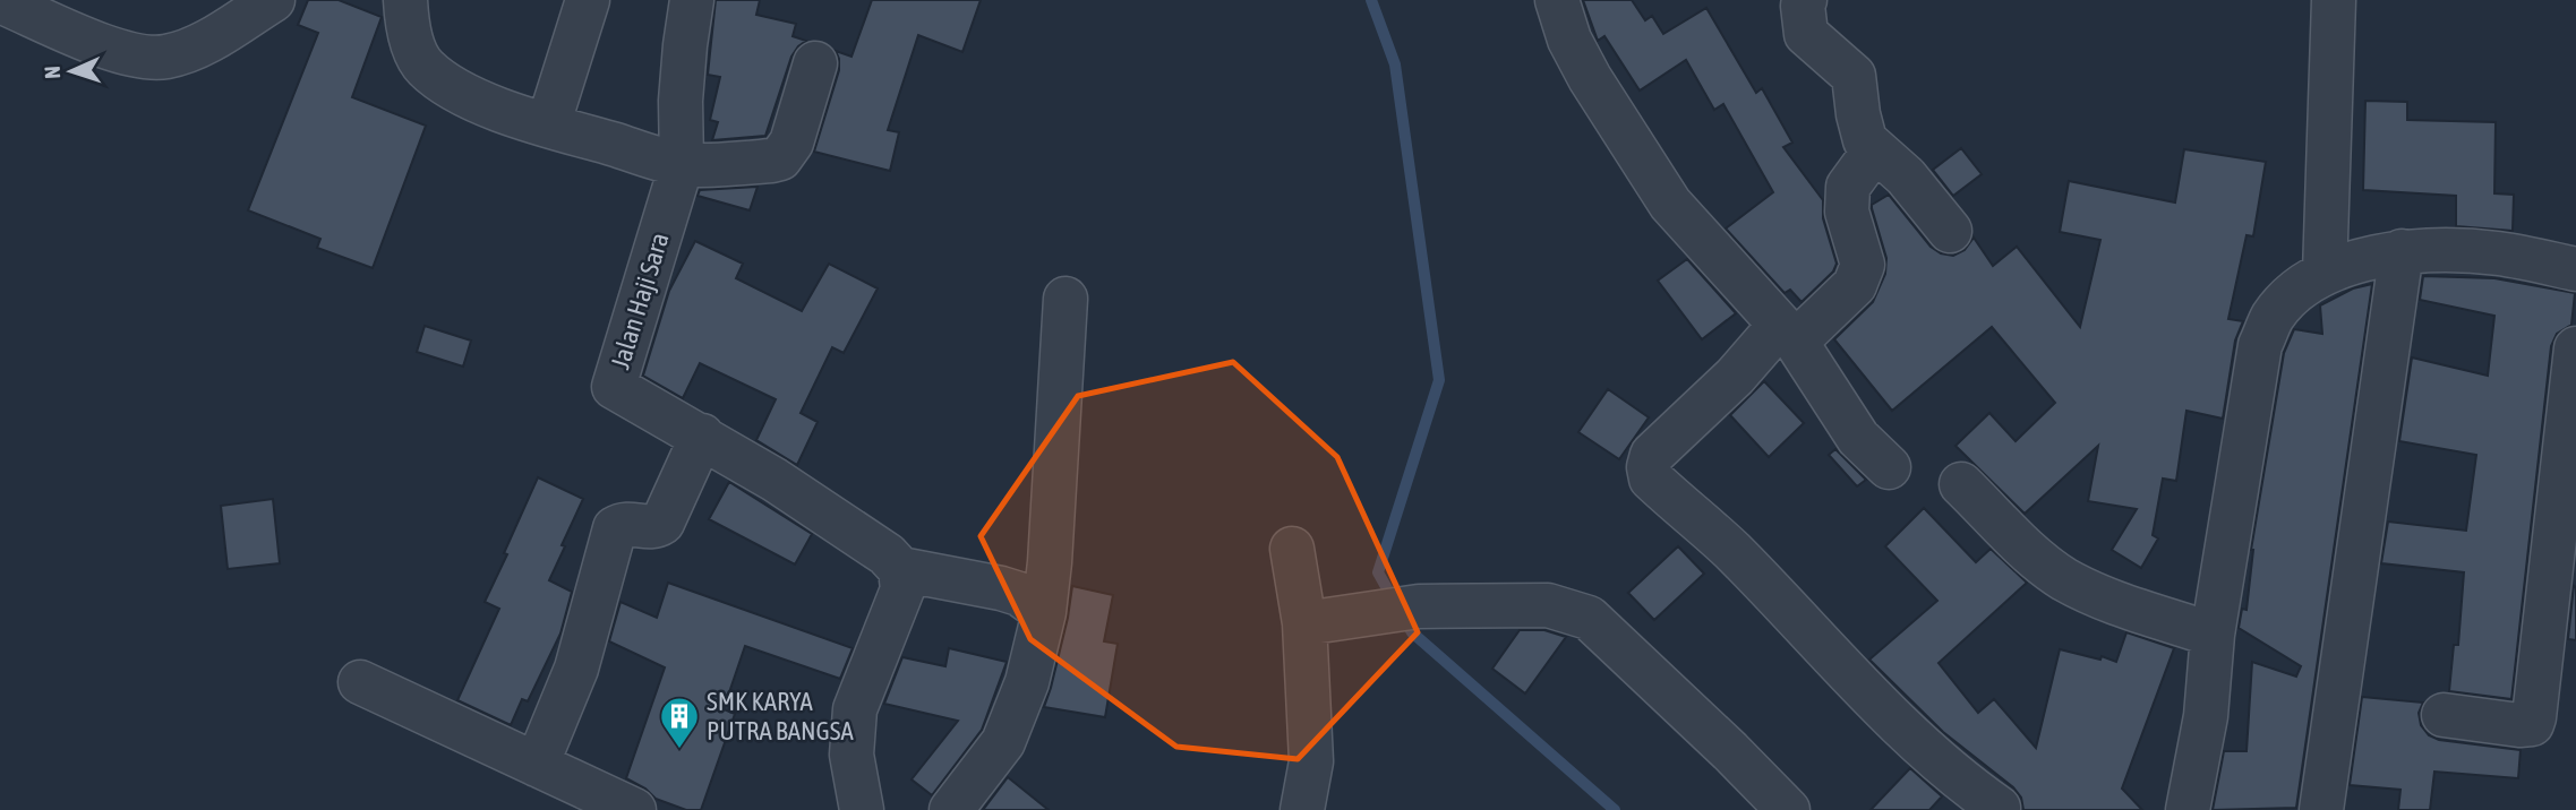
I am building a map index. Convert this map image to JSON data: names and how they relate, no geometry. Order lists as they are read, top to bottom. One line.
{"streets":{"street":["Jalan Haji Sara"]},"places":{"building":["SMK KARYA PUTRA BANGSA"]},"north":"left"}
